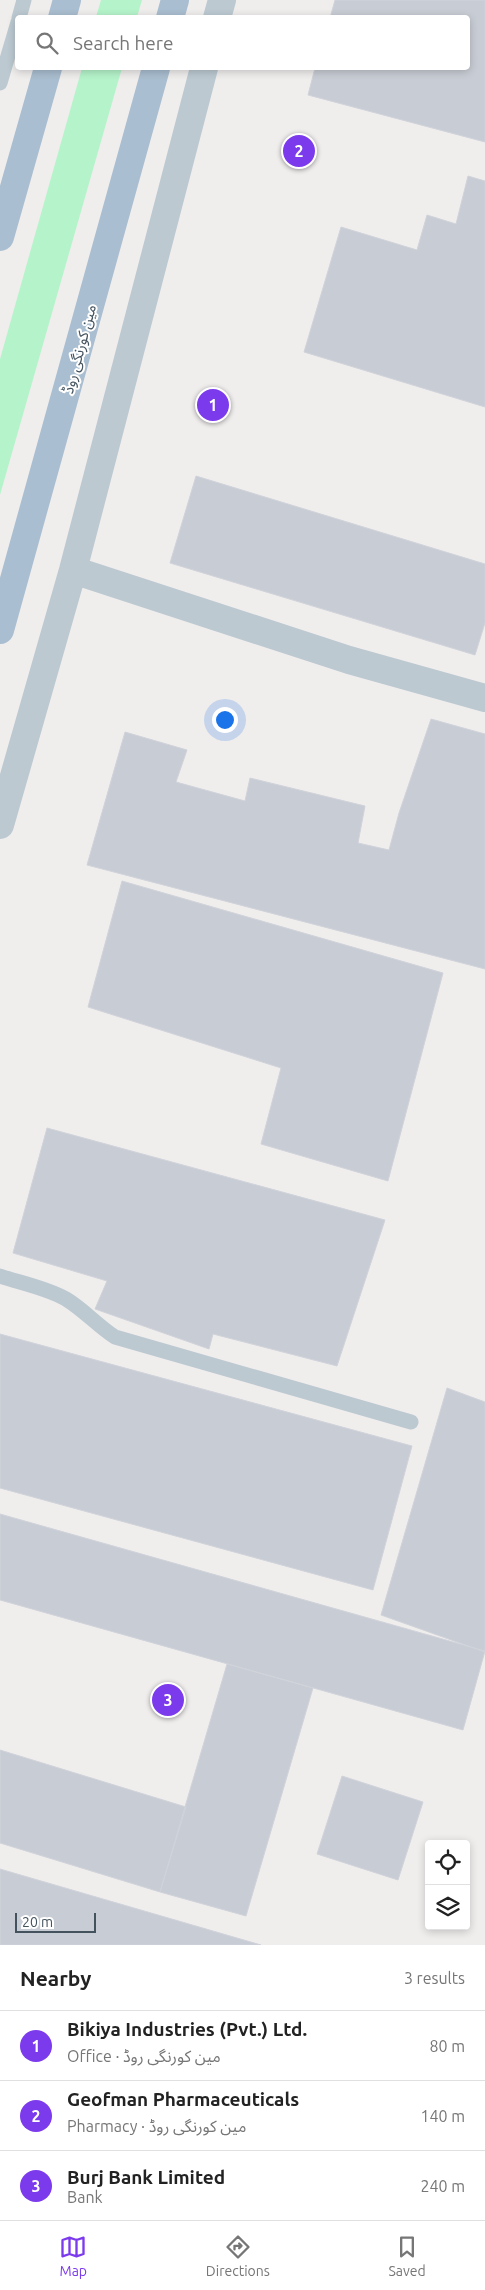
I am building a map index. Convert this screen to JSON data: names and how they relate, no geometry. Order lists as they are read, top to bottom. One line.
{"streets":{"main road":["مین کورنگی روڈ"]},"scale_bar":"20 m","page":{"search":"Search here","pins":["2","1","3"],"scale":"20 m","heading":["Nearby","3 results"],"list":[{"mark":"1","name":"Bikiya Industries (Pvt.) Ltd.","note":"Office · مین کورنگی روڈ","value":"80 m"},{"mark":"2","name":"Geofman Pharmaceuticals","note":"Pharmacy · مین کورنگی روڈ","value":"140 m"},{"mark":"3","name":"Burj Bank Limited","note":"Bank","value":"240 m"}],"nav":["Map","Directions","Saved"]}}
